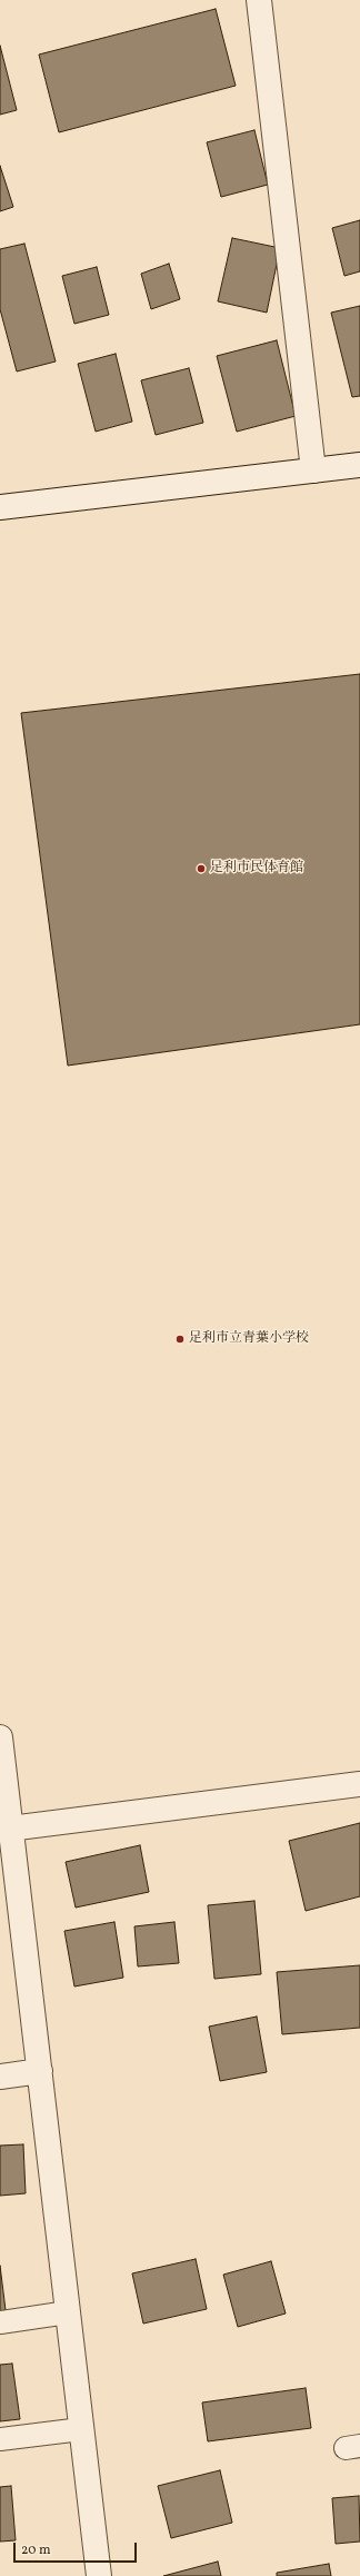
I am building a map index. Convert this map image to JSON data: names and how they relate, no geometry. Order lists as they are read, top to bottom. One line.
{"places":["足利市民体育館","足利市立青葉小学校"],"scale_bar":"20 m"}
